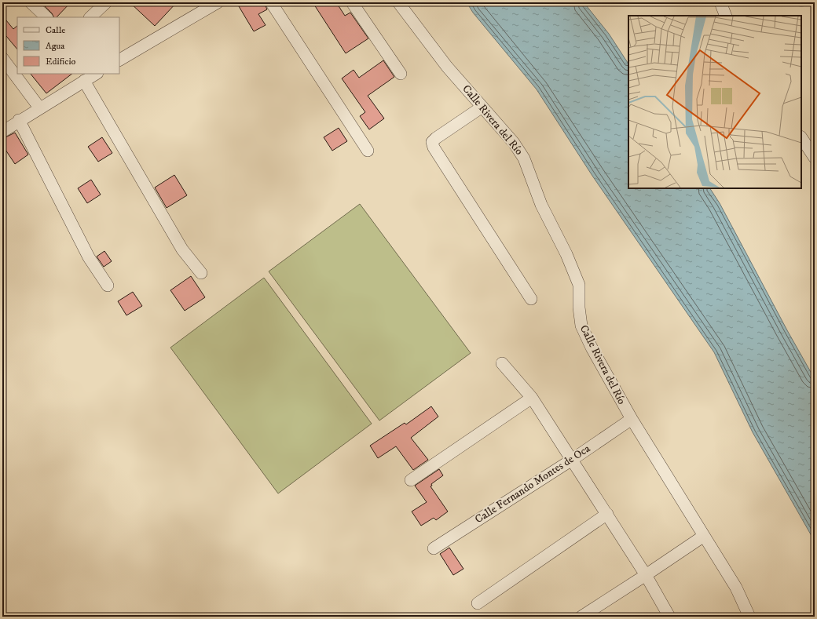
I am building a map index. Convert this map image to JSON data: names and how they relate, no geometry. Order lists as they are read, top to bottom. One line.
{"streets":{"street":["Calle Rivera del Río","Calle Fernando Montes de Oca"]},"crossings":[["Calle Rivera del Río","Calle Fernando Montes de Oca"]],"legend":["Calle","Agua","Edificio"]}
